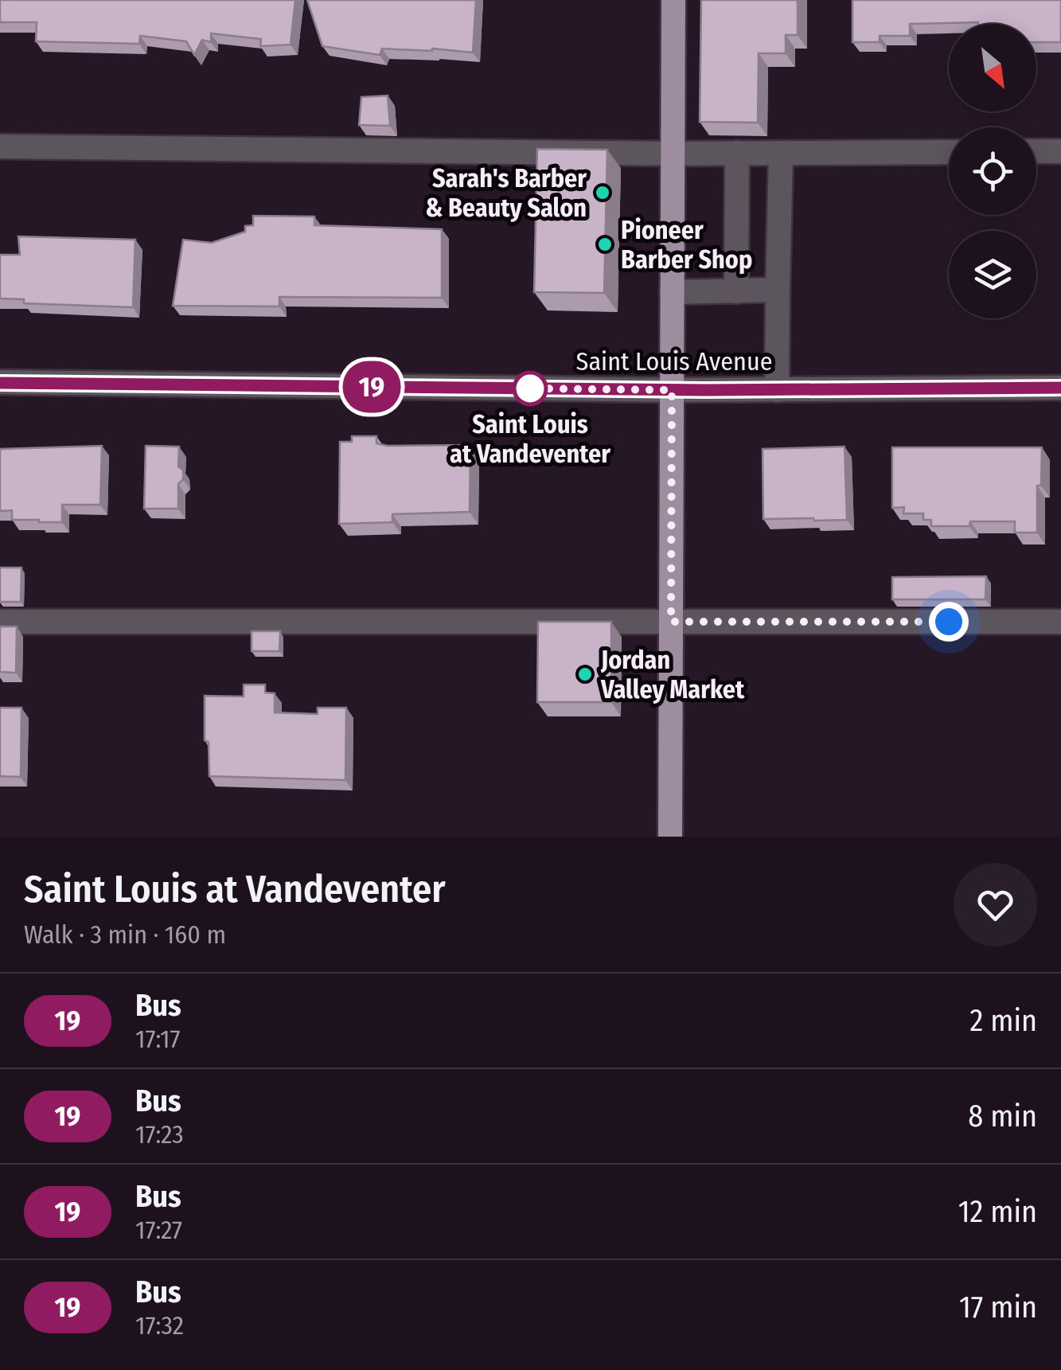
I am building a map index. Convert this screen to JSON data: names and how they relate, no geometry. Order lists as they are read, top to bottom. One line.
{"streets":{"street":["Saint Louis Avenue"]},"places":["Sarah's Barber & Beauty Salon","Pioneer Barber Shop","Saint Louis at Vandeventer","Jordan Valley Market"],"lines":["bus line 19"],"north":"bottom right","page":{"on_map":"19","heading":["Saint Louis at Vandeventer","Walk · 3 min · 160 m"],"list":[{"mark":"19","name":"Bus","note":"17:17","value":"2 min"},{"mark":"19","name":"Bus","note":"17:23","value":"8 min"},{"mark":"19","name":"Bus","note":"17:27","value":"12 min"},{"mark":"19","name":"Bus","note":"17:32","value":"17 min"}]}}
